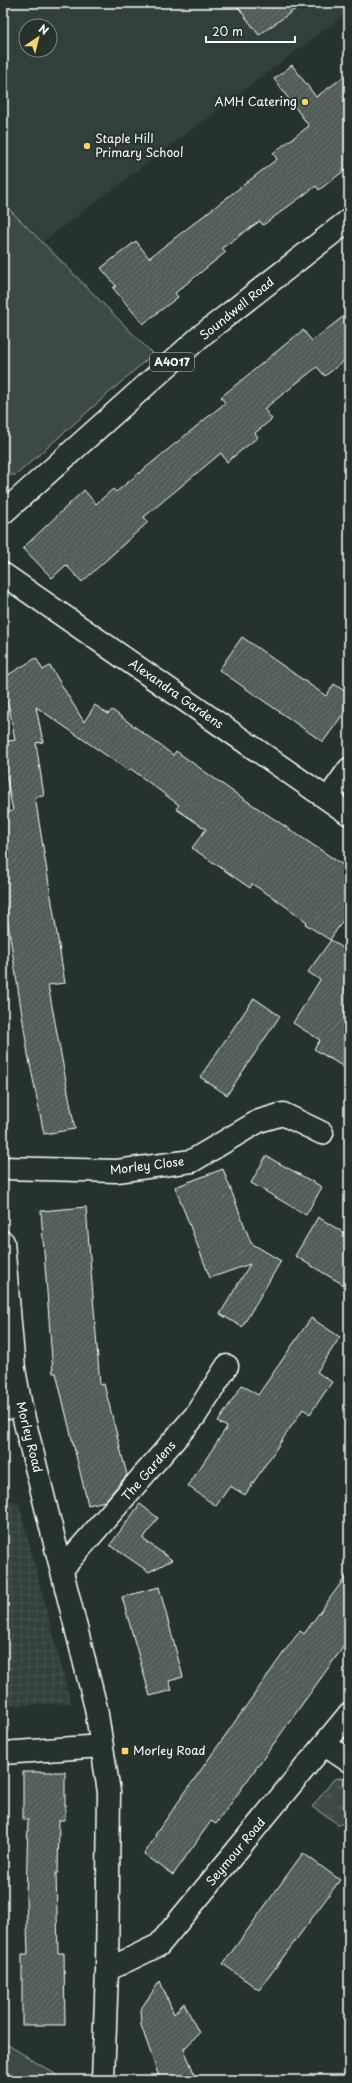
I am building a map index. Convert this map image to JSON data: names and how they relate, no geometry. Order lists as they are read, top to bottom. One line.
{"streets":{"street":["Soundwell Road","A4017","Alexandra Gardens","Morley Close","Morley Road","The Gardens","Seymour Road"]},"crossings":[["Morley Road","The Gardens"],["Morley Road","Seymour Road"]],"places":{"other":["AMH Catering","Staple Hill Primary School"],"transit":["Morley Road"]},"scale_bar":"20 m","north":"top right"}
